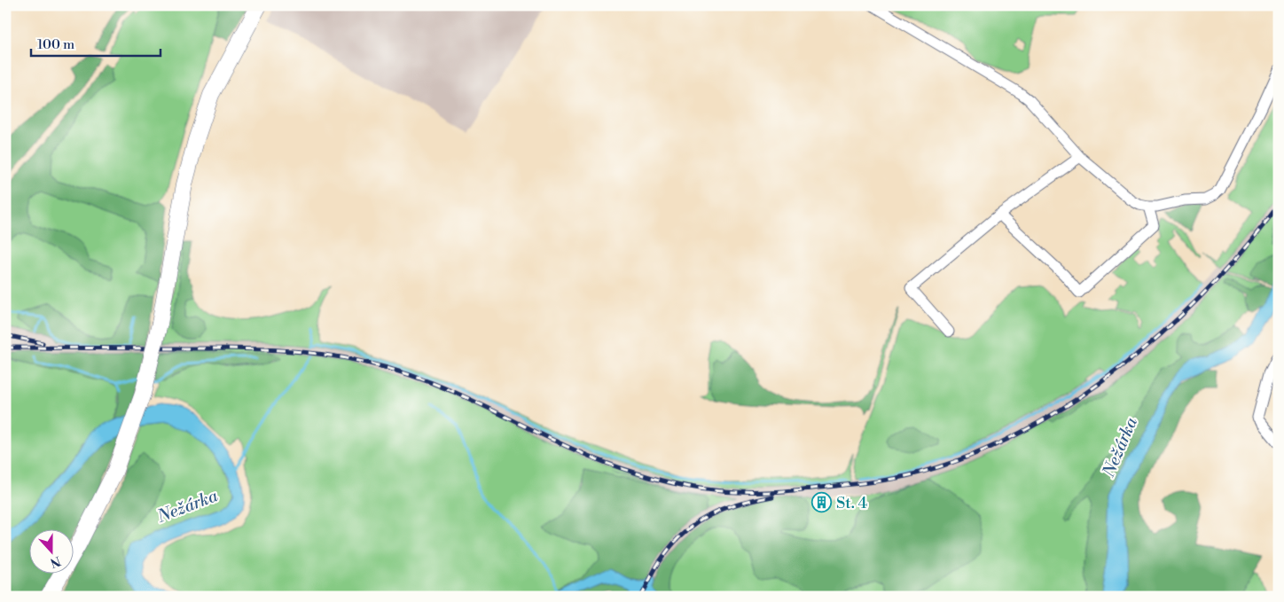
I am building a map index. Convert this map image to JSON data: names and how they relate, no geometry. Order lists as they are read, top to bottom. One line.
{"water":["Nežárka"],"places":{"building":["St. 4"]},"scale_bar":"100 m","north":"bottom"}
